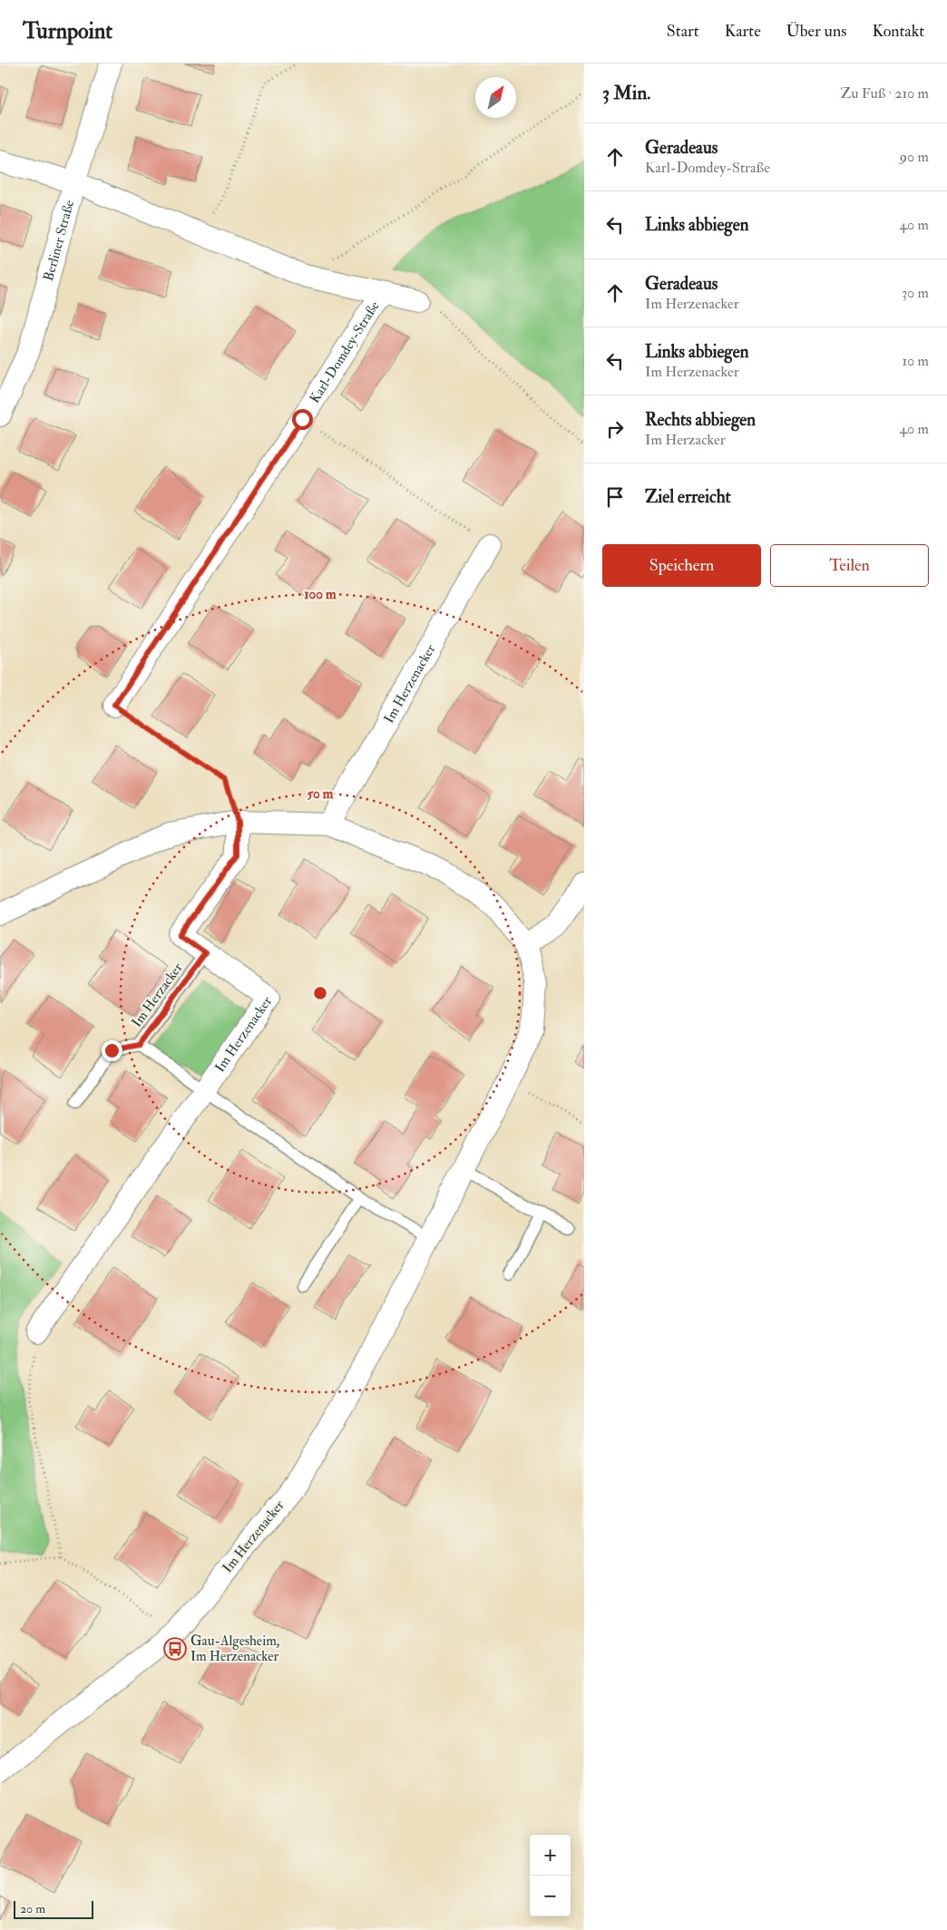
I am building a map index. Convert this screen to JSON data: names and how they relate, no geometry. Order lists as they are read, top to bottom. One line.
{"streets":{"street":["Berliner Straße","Karl-Domdey-Straße","Im Herzenacker"],"lane":["Im Herzacker"]},"crossings":[["Berliner Straße","Karl-Domdey-Straße"],["Im Herzenacker","Im Herzacker"]],"places":{"bus stop":["Gau-Algesheim, Im Herzenacker"]},"scale_bar":"20 m","north":"top right","page":{"header":"Turnpoint","nav":["Start","Karte","Über uns","Kontakt"],"heading":["3 Min.","Zu Fuß · 210 m"],"list":[["Geradeaus","Karl-Domdey-Straße","90 m"],["Links abbiegen","40 m"],["Geradeaus","Im Herzenacker","30 m"],["Links abbiegen","Im Herzenacker","10 m"],["Rechts abbiegen","Im Herzacker","40 m"],"Ziel erreicht"],"buttons":["Speichern","Teilen"],"map_buttons":["+","−"],"scale":"20 m"},"rings":["100 m","50 m"]}
